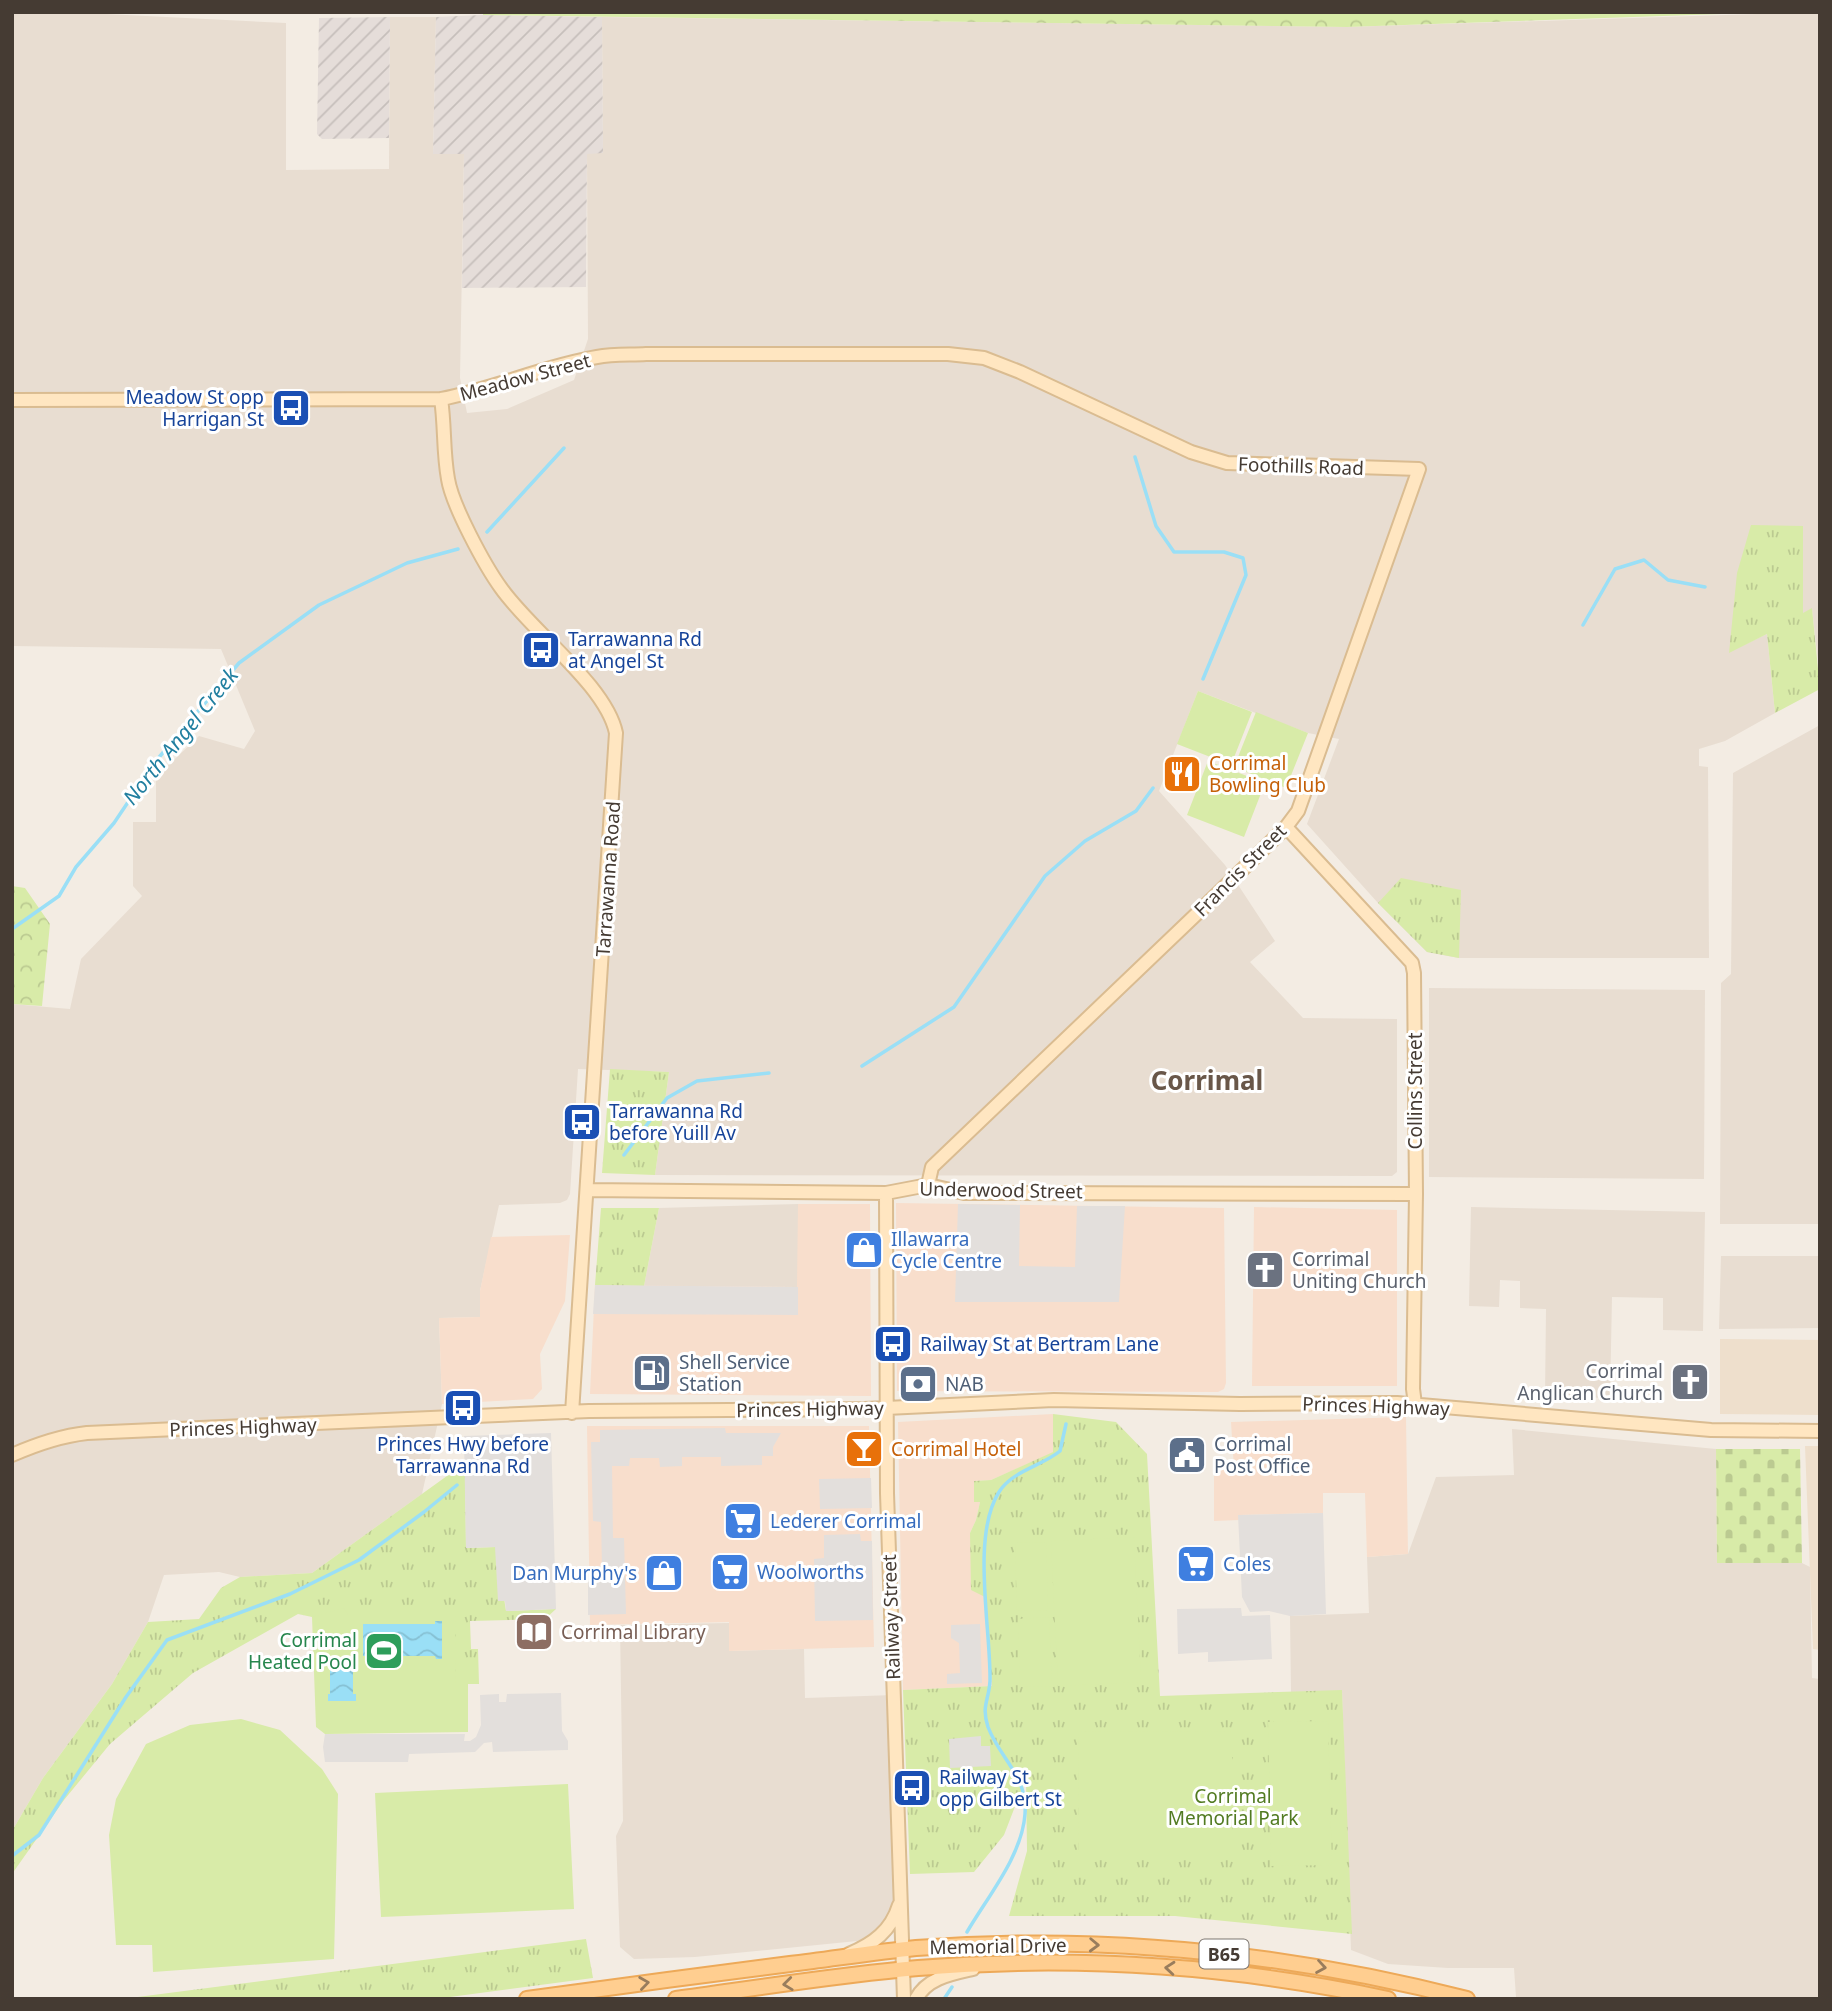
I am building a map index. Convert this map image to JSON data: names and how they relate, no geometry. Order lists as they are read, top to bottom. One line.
{"streets":{"main road":["Meadow Street","Foothills Road","Francis Street","Tarrawanna Road","Collins Street","Underwood Street","Princes Highway","Railway Street","Memorial Drive","B65"]},"crossings":[["Meadow Street","Foothills Road"],["Meadow Street","Tarrawanna Road"],["Foothills Road","Francis Street"],["Francis Street","Collins Street"],["Francis Street","Underwood Street"],["Tarrawanna Road","Underwood Street"],["Tarrawanna Road","Princes Highway"],["Collins Street","Underwood Street"],["Collins Street","Princes Highway"],["Underwood Street","Railway Street"],["Princes Highway","Railway Street"],["Railway Street","Memorial Drive"]],"districts":["Corrimal"],"water":["North Angel Creek"],"parks":["Corrimal Memorial Park"],"places":{"bus stop":["Meadow St opp Harrigan St","Tarrawanna Rd at Angel St","Tarrawanna Rd before Yuill Av","Railway St at Bertram Lane","Princes Hwy before Tarrawanna Rd","Railway St opp Gilbert St"],"restaurant":["Corrimal Bowling Club"],"shop":["Illawarra Cycle Centre","Dan Murphy's"],"church":["Corrimal Uniting Church","Corrimal Anglican Church"],"fuel station":["Shell Service Station"],"bank":["NAB"],"bar":["Corrimal Hotel"],"public building":["Corrimal Post Office"],"supermarket":["Lederer Corrimal","Coles","Woolworths"],"library":["Corrimal Library"],"sports":["Corrimal Heated Pool"]}}
